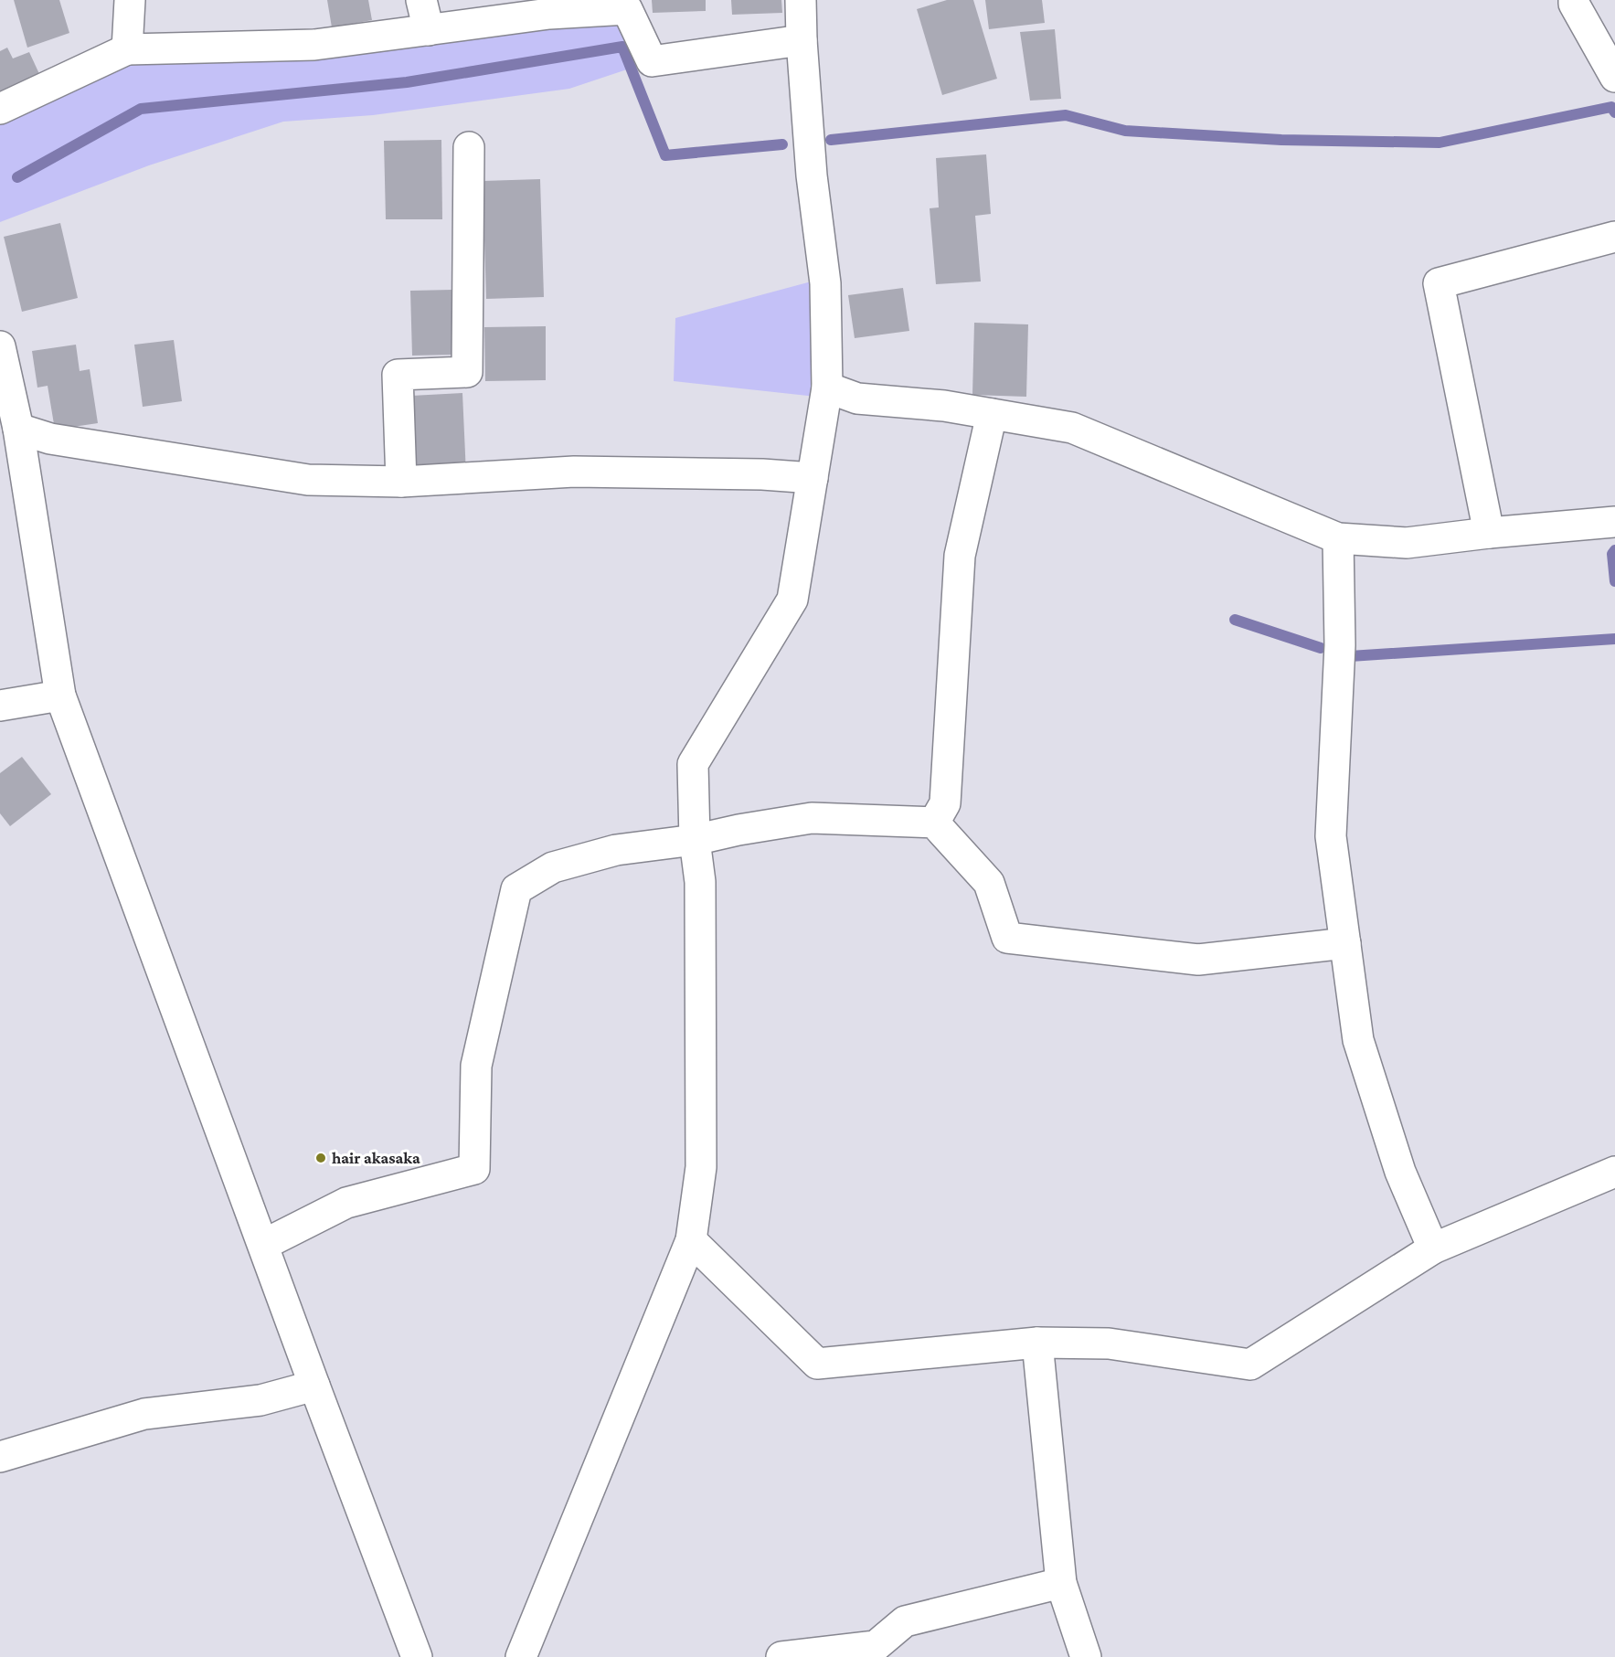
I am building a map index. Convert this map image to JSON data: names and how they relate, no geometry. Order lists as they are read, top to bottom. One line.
{"places":["hair akasaka"]}
